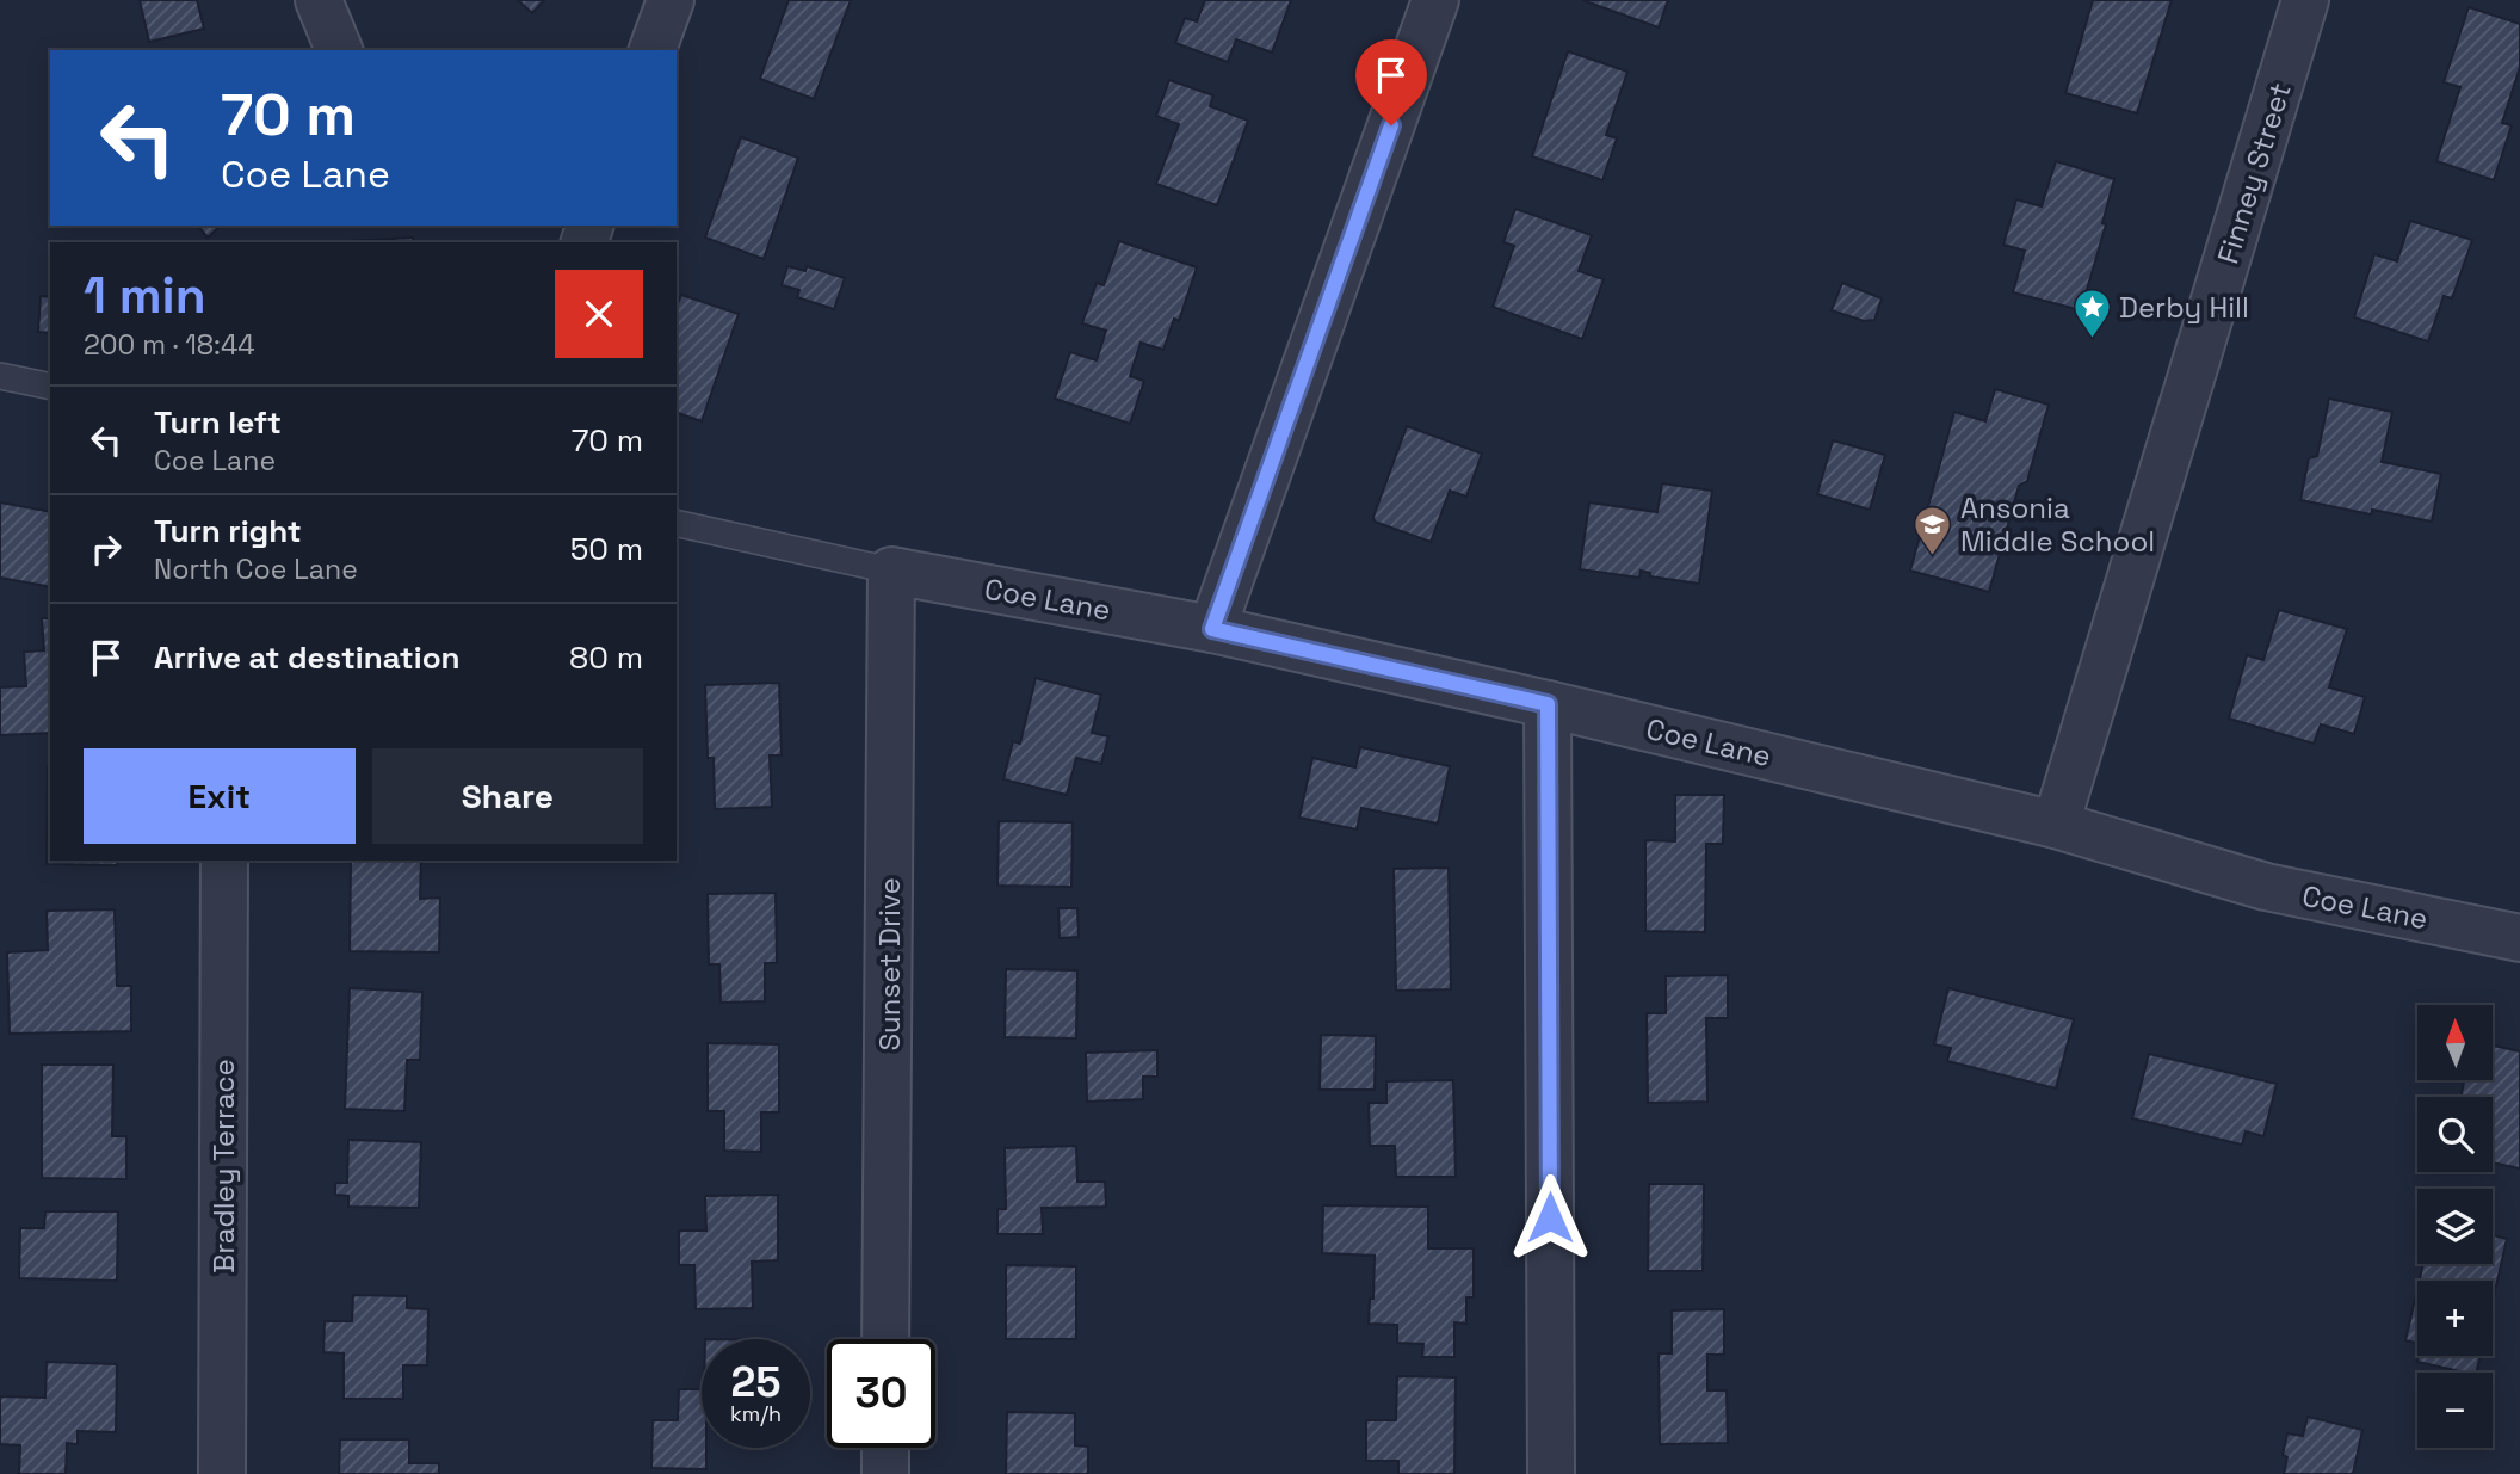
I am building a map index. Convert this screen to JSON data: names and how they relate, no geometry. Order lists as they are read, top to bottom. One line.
{"streets":{"street":["Finney Street","Coe Lane","Sunset Drive","Bradley Terrace"]},"crossings":[["Finney Street","Coe Lane"],["Coe Lane","Sunset Drive"]],"places":{"place":["Derby Hill"],"school or university":["Ansonia Middle School"]},"north":"top","page":{"turn":["70 m","Coe Lane"],"heading":["1 min","200 m · 18:44"],"list":[{"name":"Turn left","note":"Coe Lane","value":"70 m"},{"name":"Turn right","note":"North Coe Lane","value":"50 m"},{"name":"Arrive at destination","value":"80 m"}],"buttons":["Exit","Share"],"map_buttons":["+","−"],"speed":"25 km/h","limit":"30"}}
